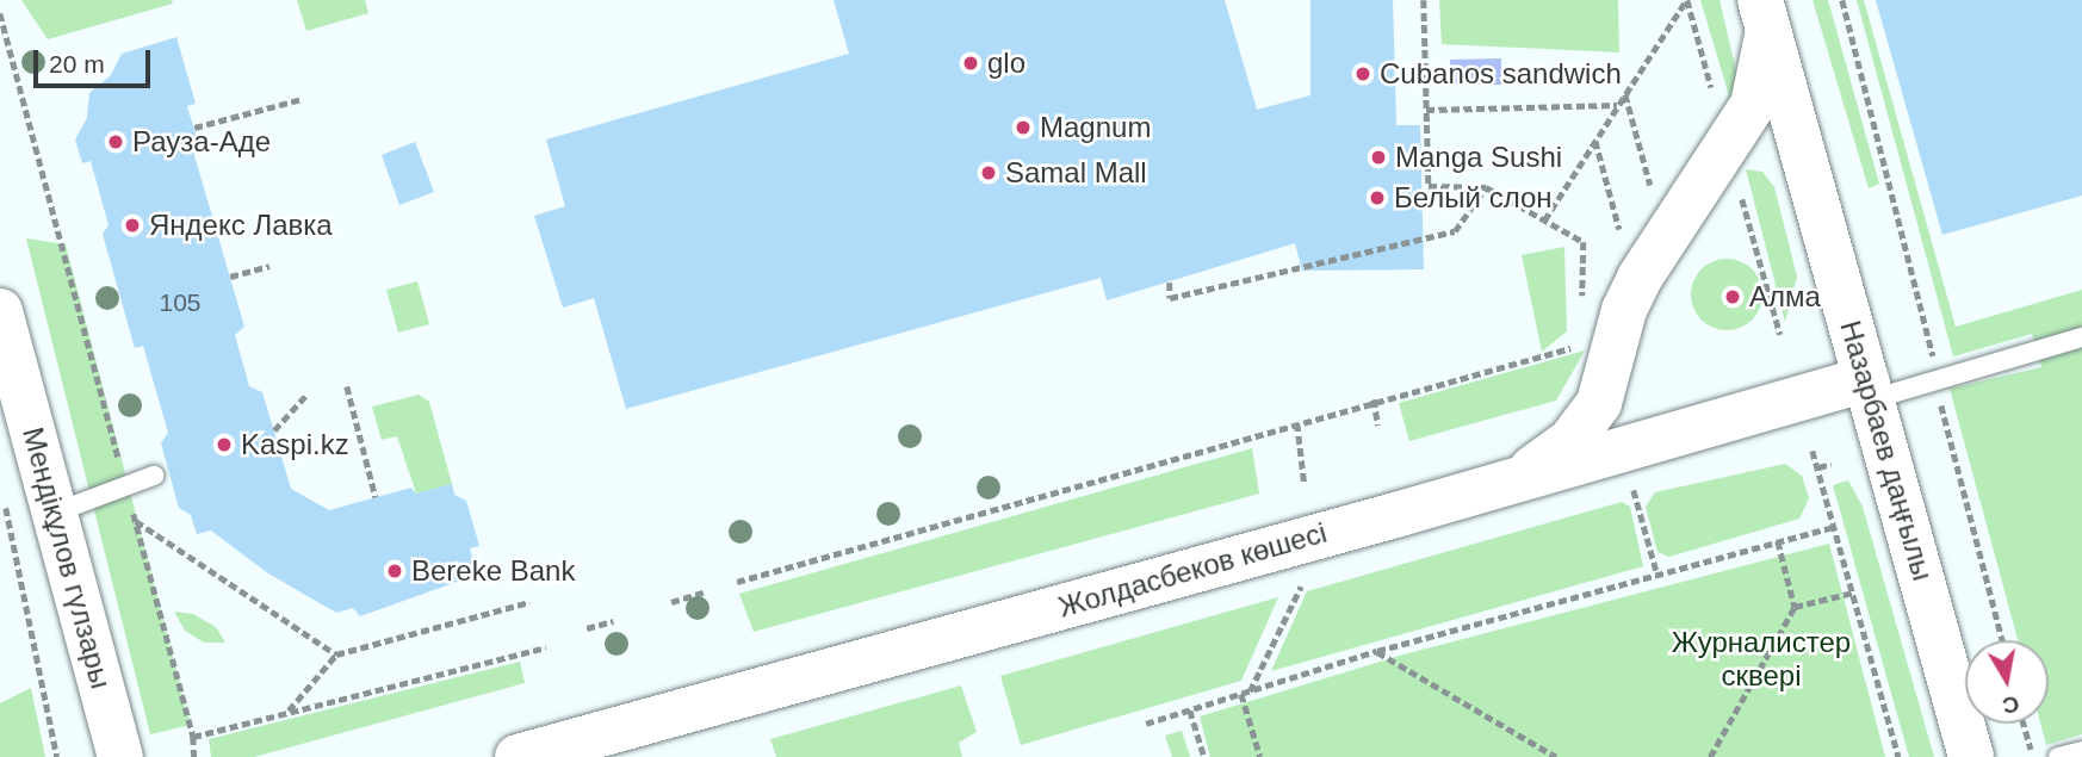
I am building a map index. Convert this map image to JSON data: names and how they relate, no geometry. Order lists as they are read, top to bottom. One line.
{"streets":{"street":["Назарбаев даңғылы","Мендікұлов гүлзары","Жолдасбеков көшесі"]},"crossings":[["Назарбаев даңғылы","Жолдасбеков көшесі"]],"parks":["Журналиcтер сквері"],"places":["glo","Cubanos sandwich","Magnum","Рауза-Аде","Manga Sushi","Samal Mall","Белый слон","Яндекс Лавка","Алма","Kaspi.kz","Bereke Bank"],"house_numbers":["105"],"scale_bar":"20 m","north":"bottom"}
